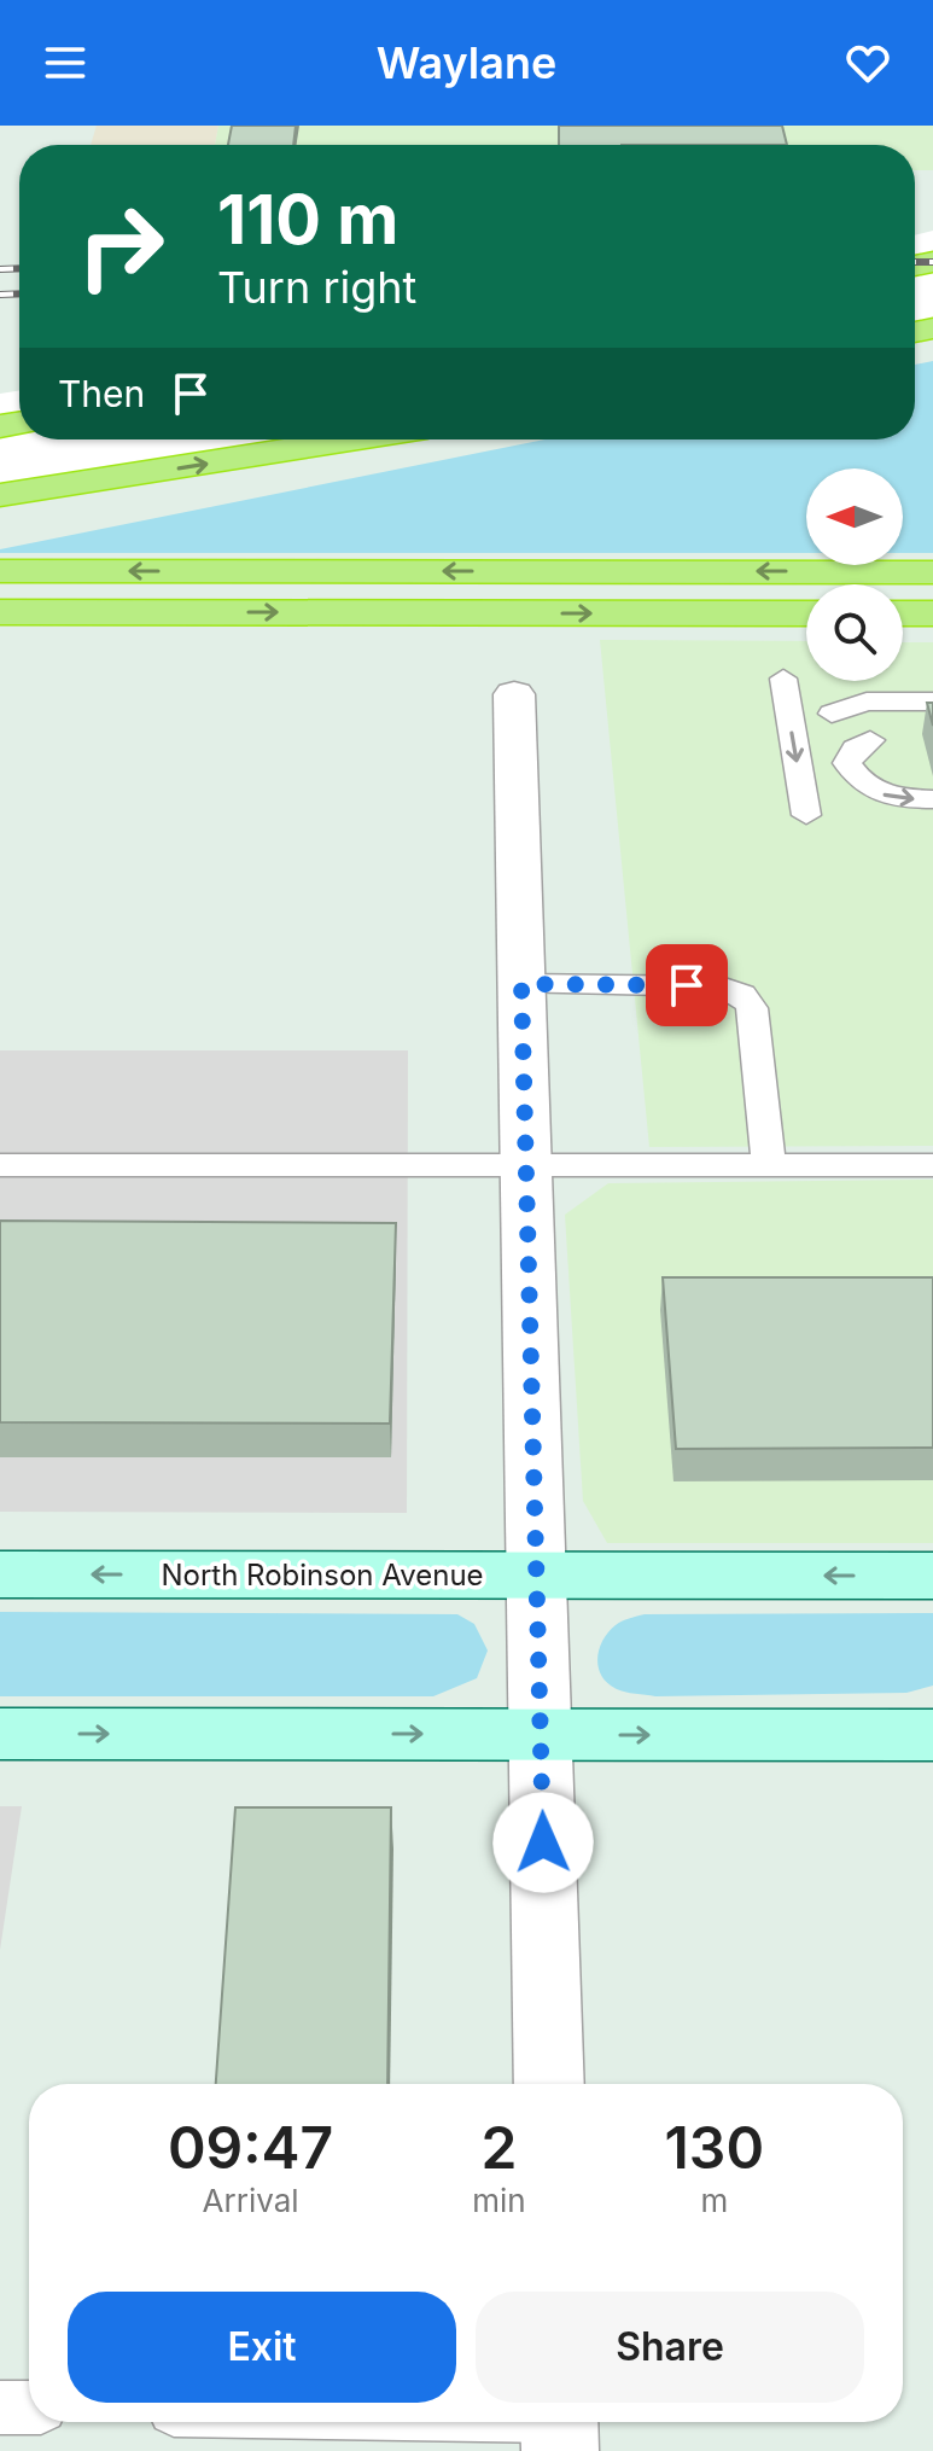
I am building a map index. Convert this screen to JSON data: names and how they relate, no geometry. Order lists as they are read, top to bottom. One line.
{"streets":{"street":["North Robinson Avenue"]},"north":"left","page":{"header":"Waylane","turn":["110 m","Turn right"],"then":"Then","eta":["09:47","Arrival","2","min","130","m"],"buttons":["Exit","Share"]}}
